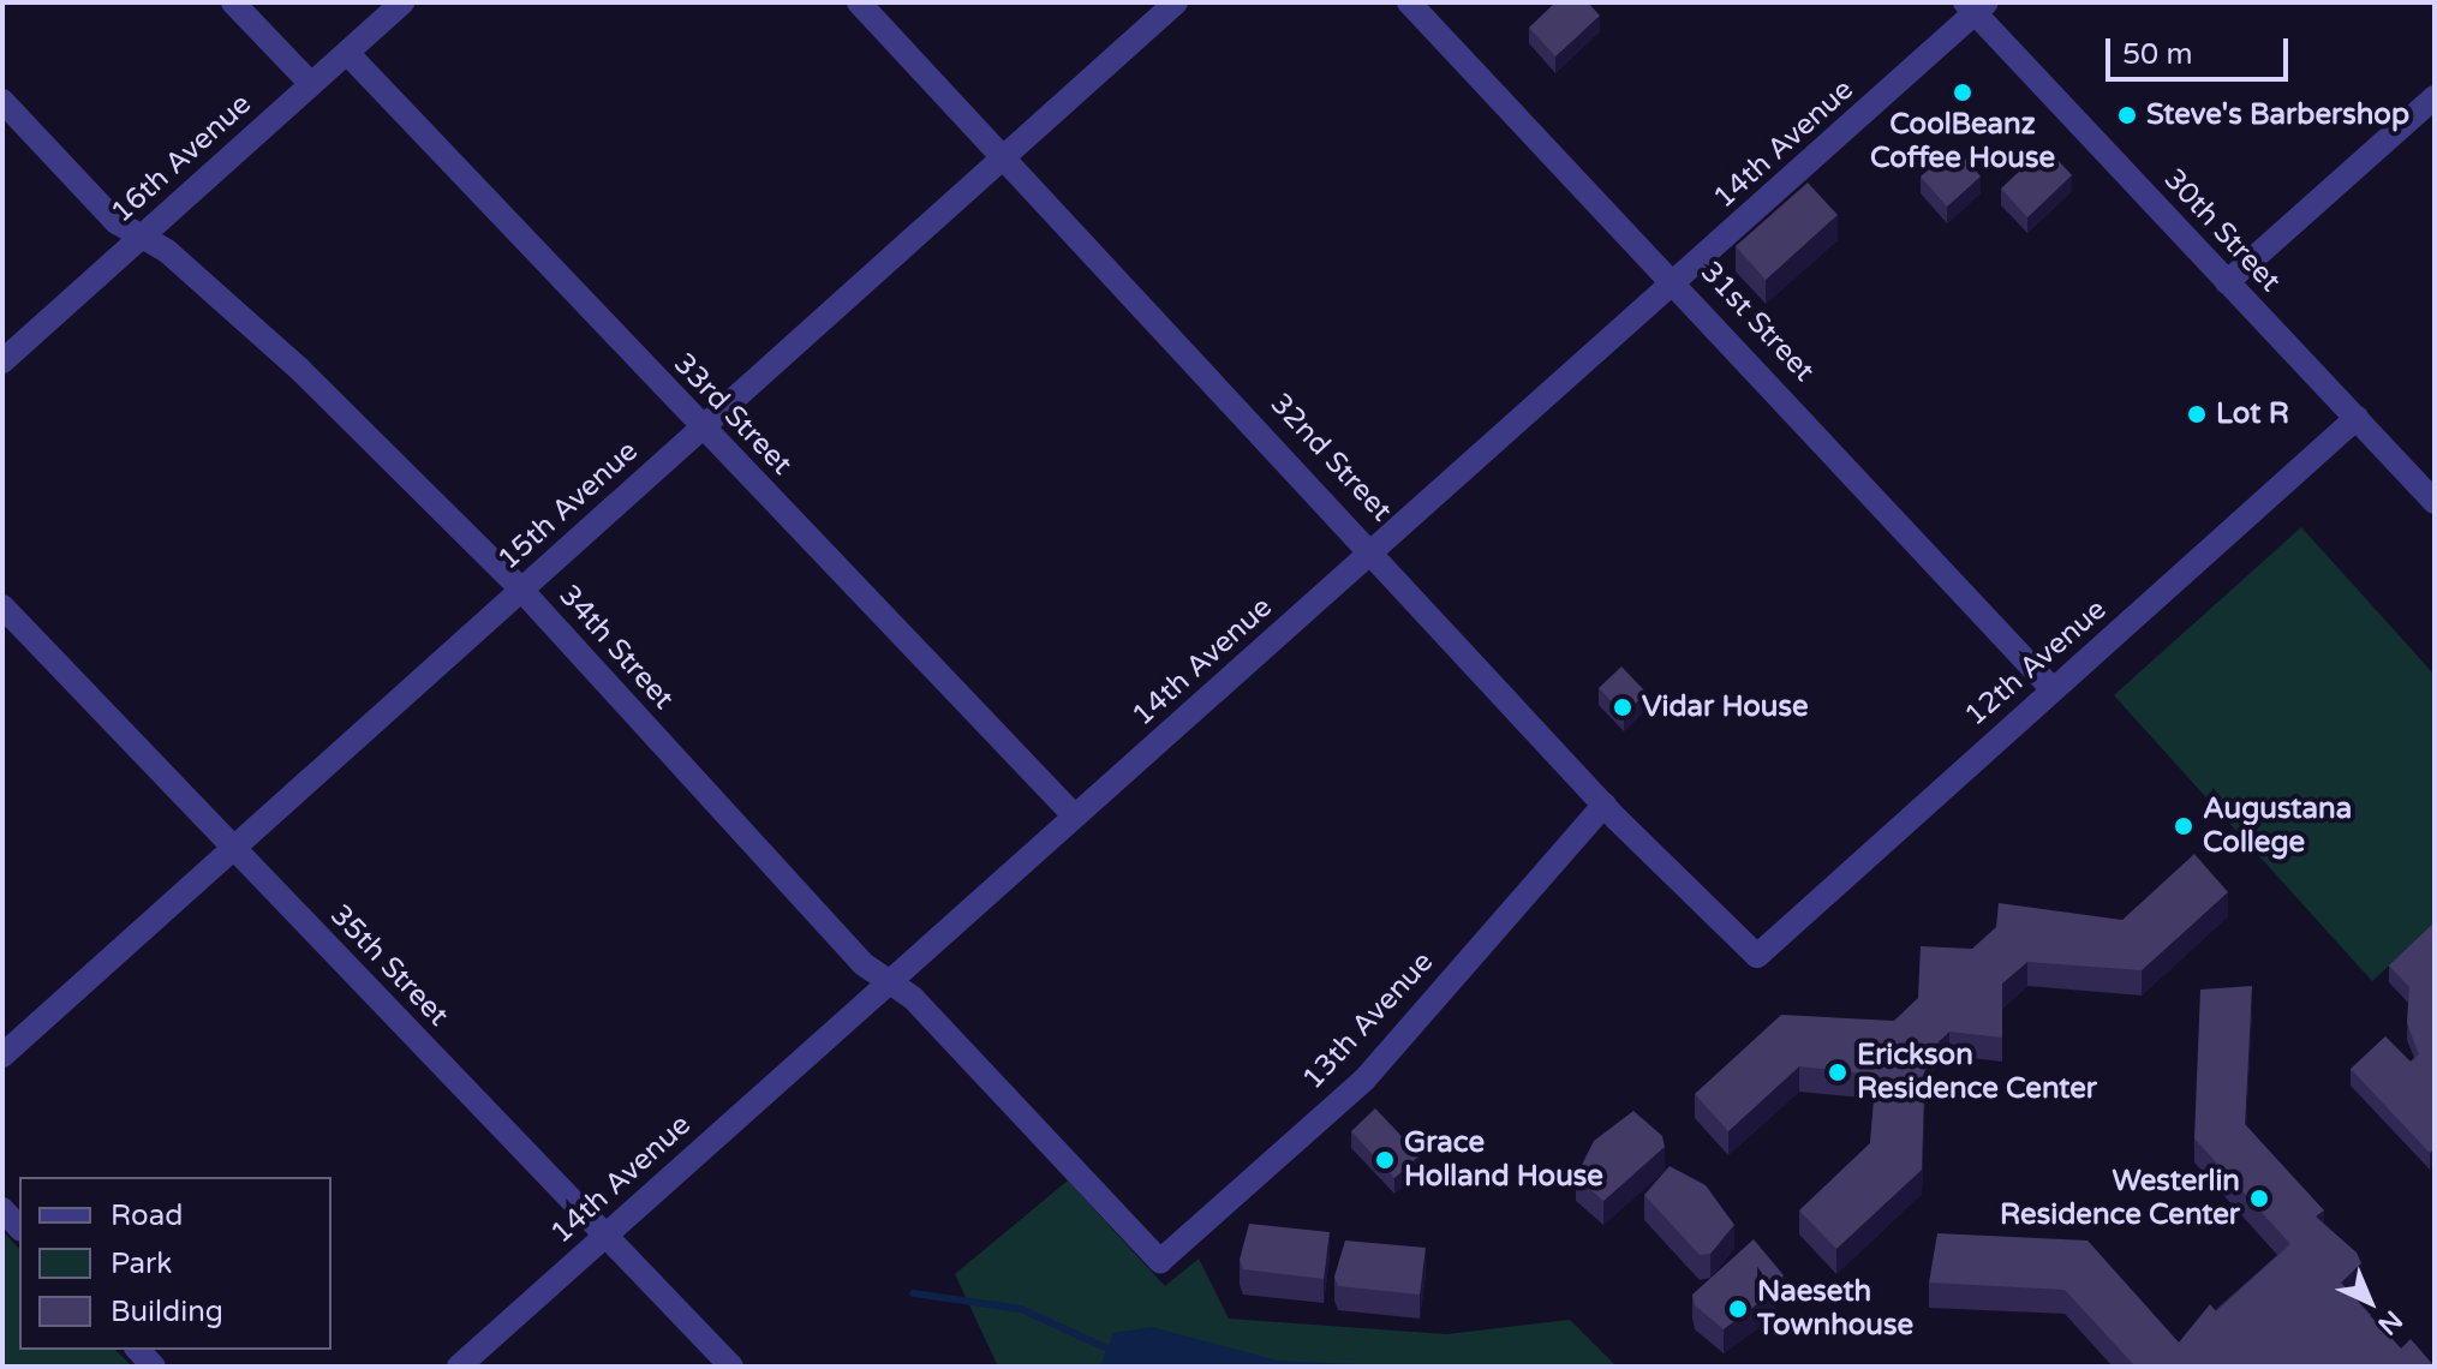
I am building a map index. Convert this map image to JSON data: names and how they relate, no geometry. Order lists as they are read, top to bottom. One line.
{"streets":{"street":["14th Avenue","16th Avenue","30th Street","31st Street","33rd Street","32nd Street","15th Avenue","34th Street","12th Avenue","35th Street","13th Avenue"]},"crossings":[["14th Avenue","30th Street"],["14th Avenue","31st Street"],["14th Avenue","33rd Street"],["14th Avenue","32nd Street"],["14th Avenue","34th Street"],["14th Avenue","35th Street"],["16th Avenue","33rd Street"],["16th Avenue","34th Street"],["30th Street","12th Avenue"],["31st Street","12th Avenue"],["33rd Street","15th Avenue"],["32nd Street","15th Avenue"],["32nd Street","12th Avenue"],["32nd Street","13th Avenue"],["15th Avenue","34th Street"],["15th Avenue","35th Street"],["34th Street","13th Avenue"]],"places":["CoolBeanz Coffee House","Steve's Barbershop","Lot R","Vidar House","Augustana College","Erickson Residence Center","Grace Holland House","Westerlin Residence Center","Naeseth Townhouse"],"legend":["Road","Park","Building"],"scale_bar":"50 m","north":"bottom right"}
